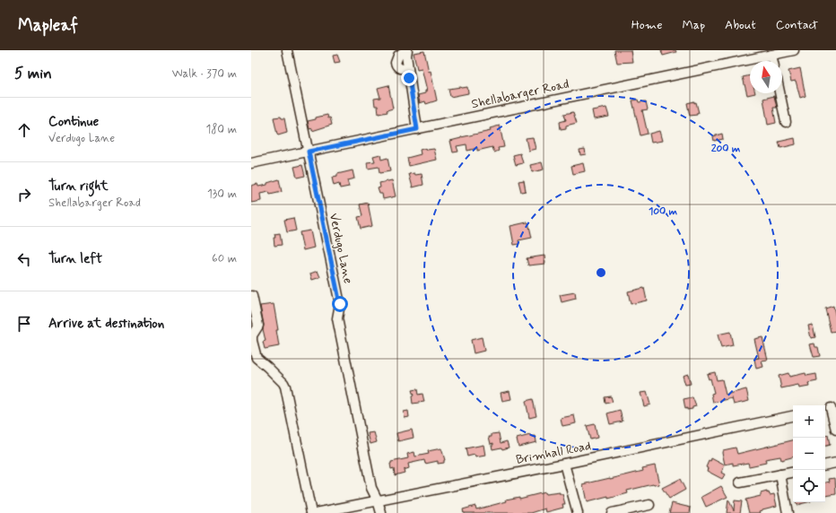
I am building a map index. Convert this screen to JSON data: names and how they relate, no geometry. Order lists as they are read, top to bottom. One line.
{"streets":{"street":["Shellabarger Road","Verdugo Lane","Brimhall Road"]},"crossings":[["Shellabarger Road","Verdugo Lane"],["Verdugo Lane","Brimhall Road"]],"north":"top","page":{"header":"Mapleaf","nav":["Home","Map","About","Contact"],"heading":["5 min","Walk · 370 m"],"list":[["Continue","Verdugo Lane","180 m"],["Turn right","Shellabarger Road","130 m"],["Turn left","60 m"],"Arrive at destination"],"map_buttons":["+","−"]},"rings":["200 m","100 m"]}
